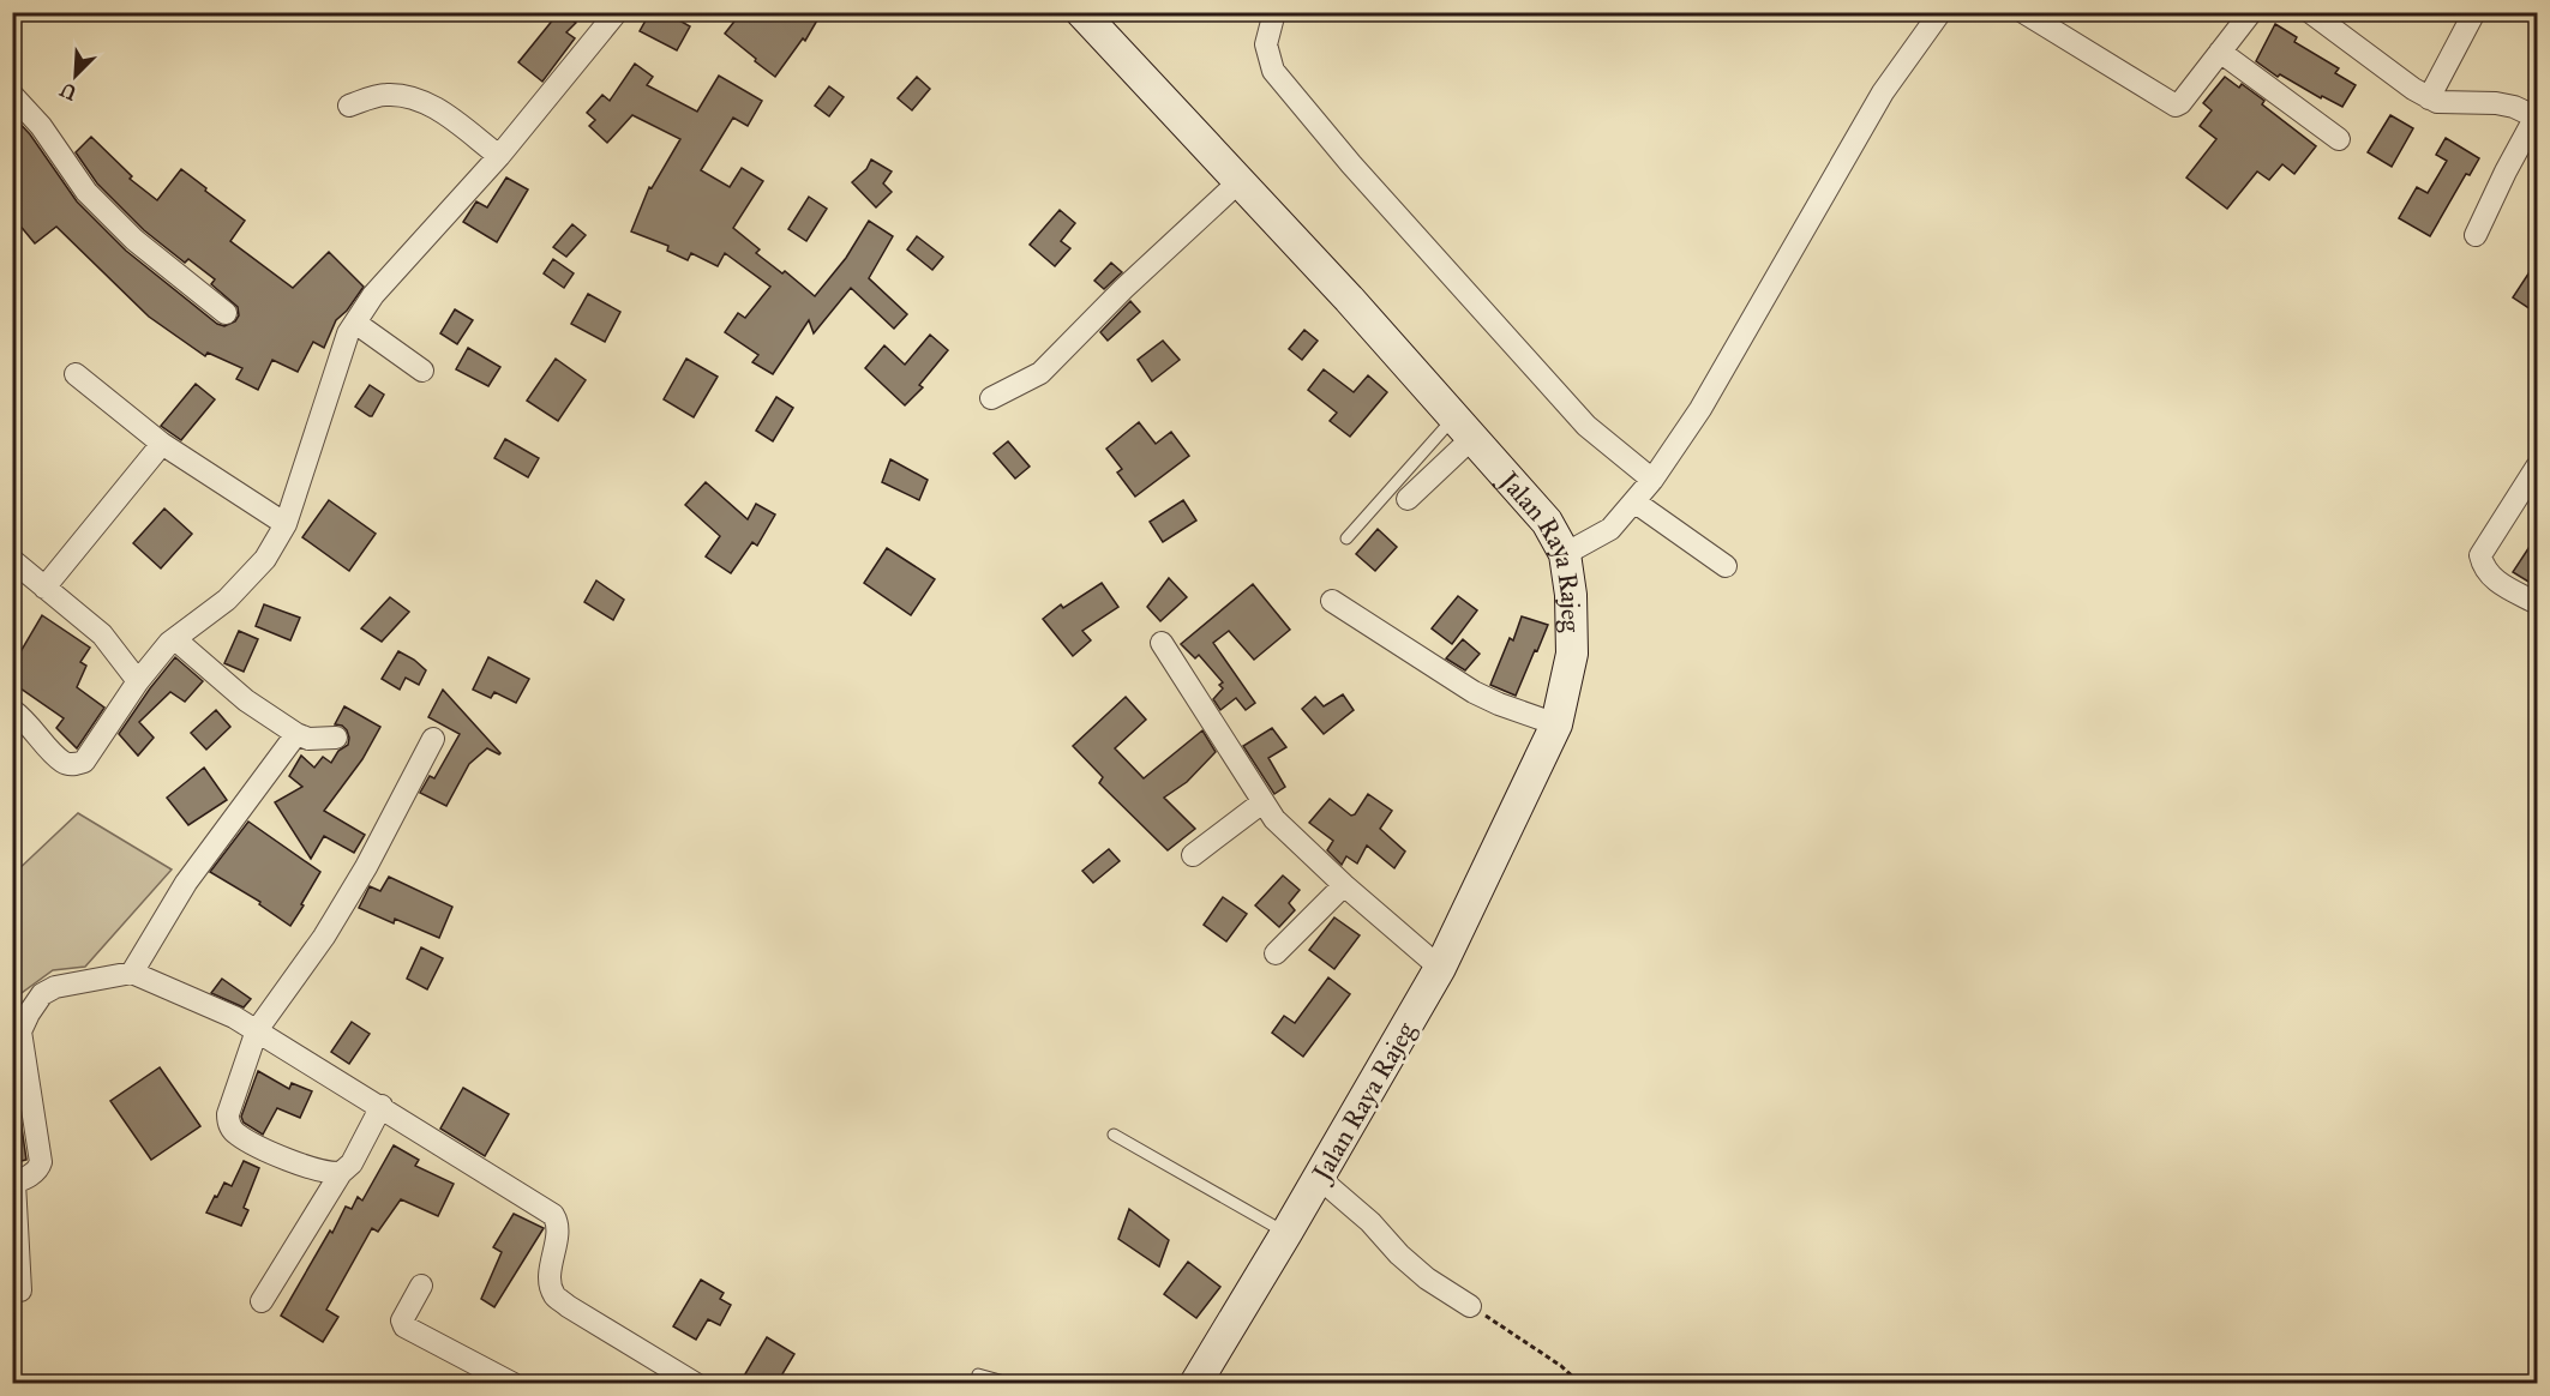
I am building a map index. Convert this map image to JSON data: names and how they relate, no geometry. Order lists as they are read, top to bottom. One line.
{"streets":{"main road":["Jalan Raya Rajeg"]},"north":"bottom left"}
